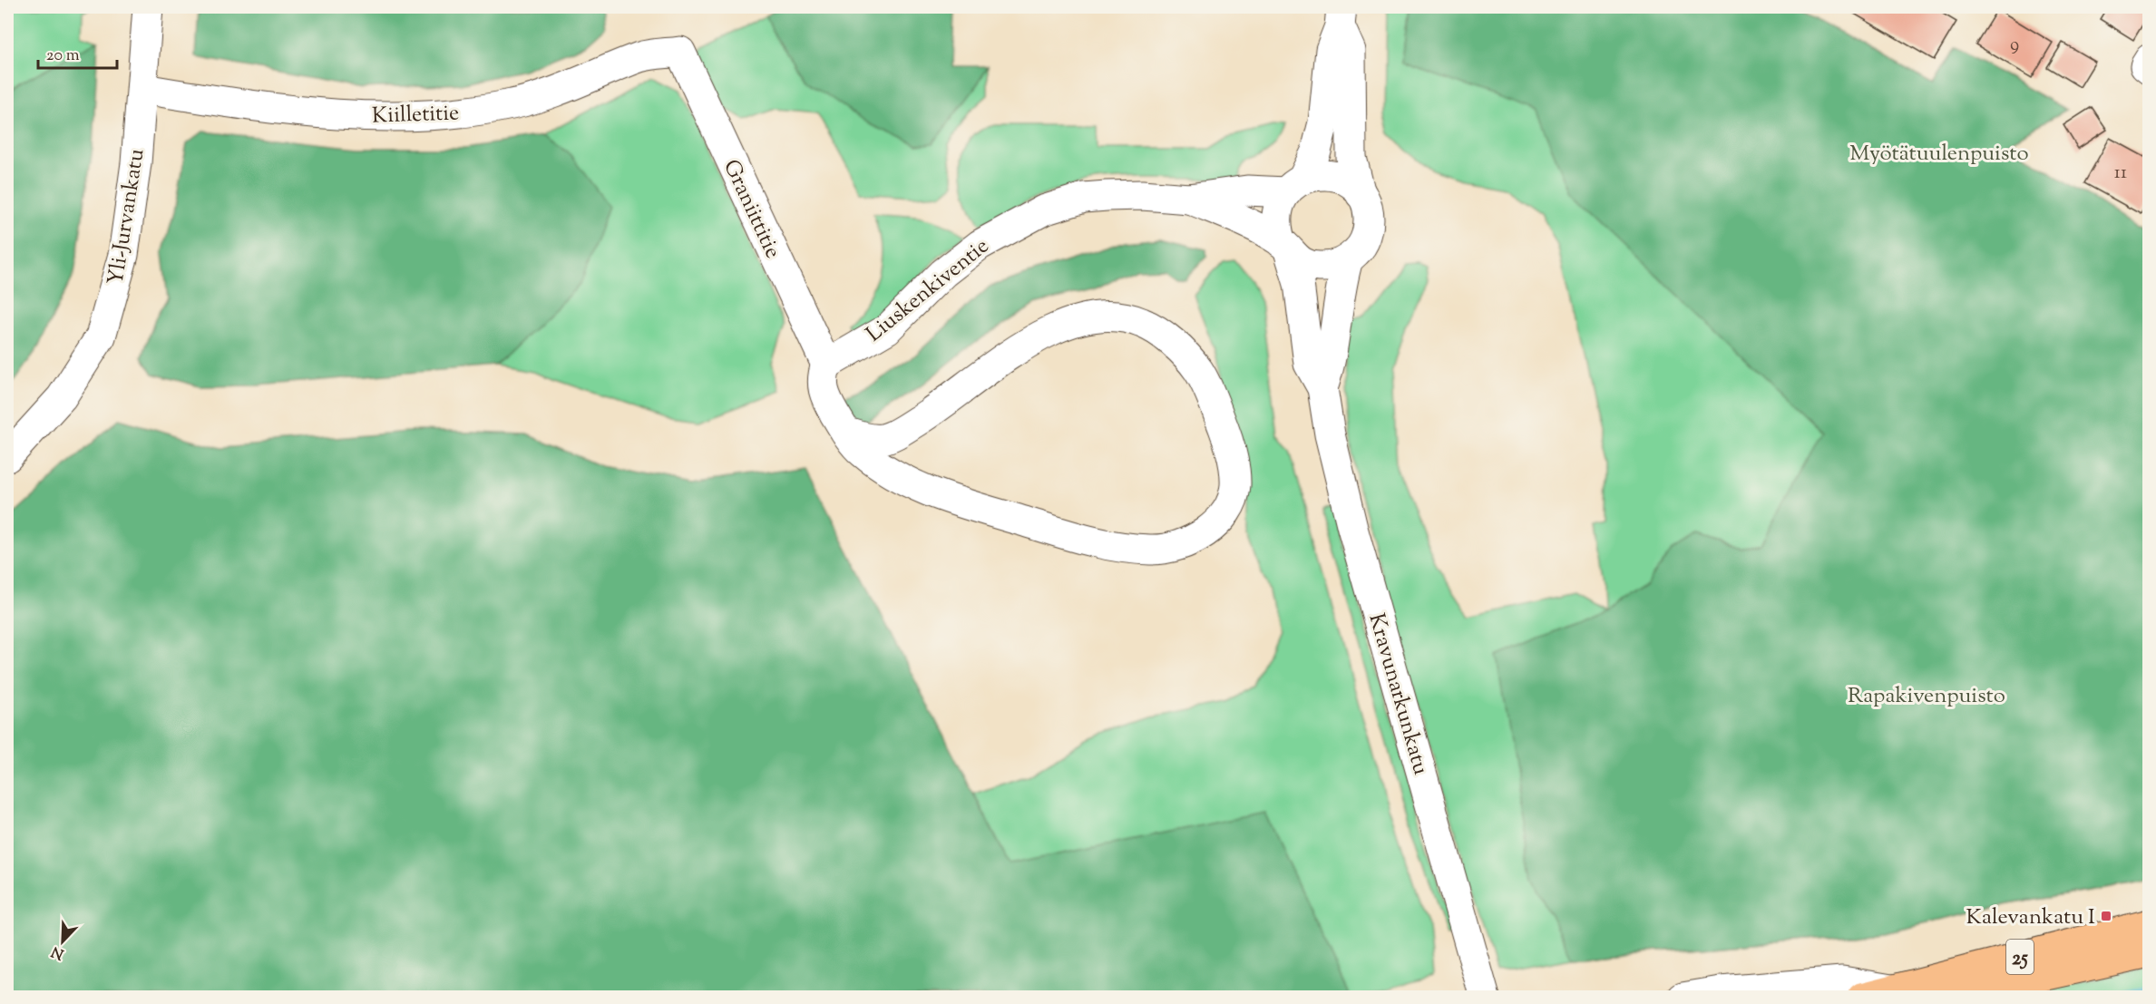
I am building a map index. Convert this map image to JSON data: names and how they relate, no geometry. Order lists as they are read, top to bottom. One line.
{"streets":{"highway":["25"],"street":["Kiilletitie","Graniittitie","Yli-Jurvankatu","Liuskenkiventie","Kravunarkunkatu"]},"crossings":[["Kiilletitie","Graniittitie"],["Kiilletitie","Yli-Jurvankatu"],["Graniittitie","Liuskenkiventie"],["Liuskenkiventie","Kravunarkunkatu"]],"parks":["Myötätuulenpuisto","Rapakivenpuisto"],"places":{"transit":["Kalevankatu I"]},"house_numbers":["9","11"],"scale_bar":"20 m","north":"bottom left"}
